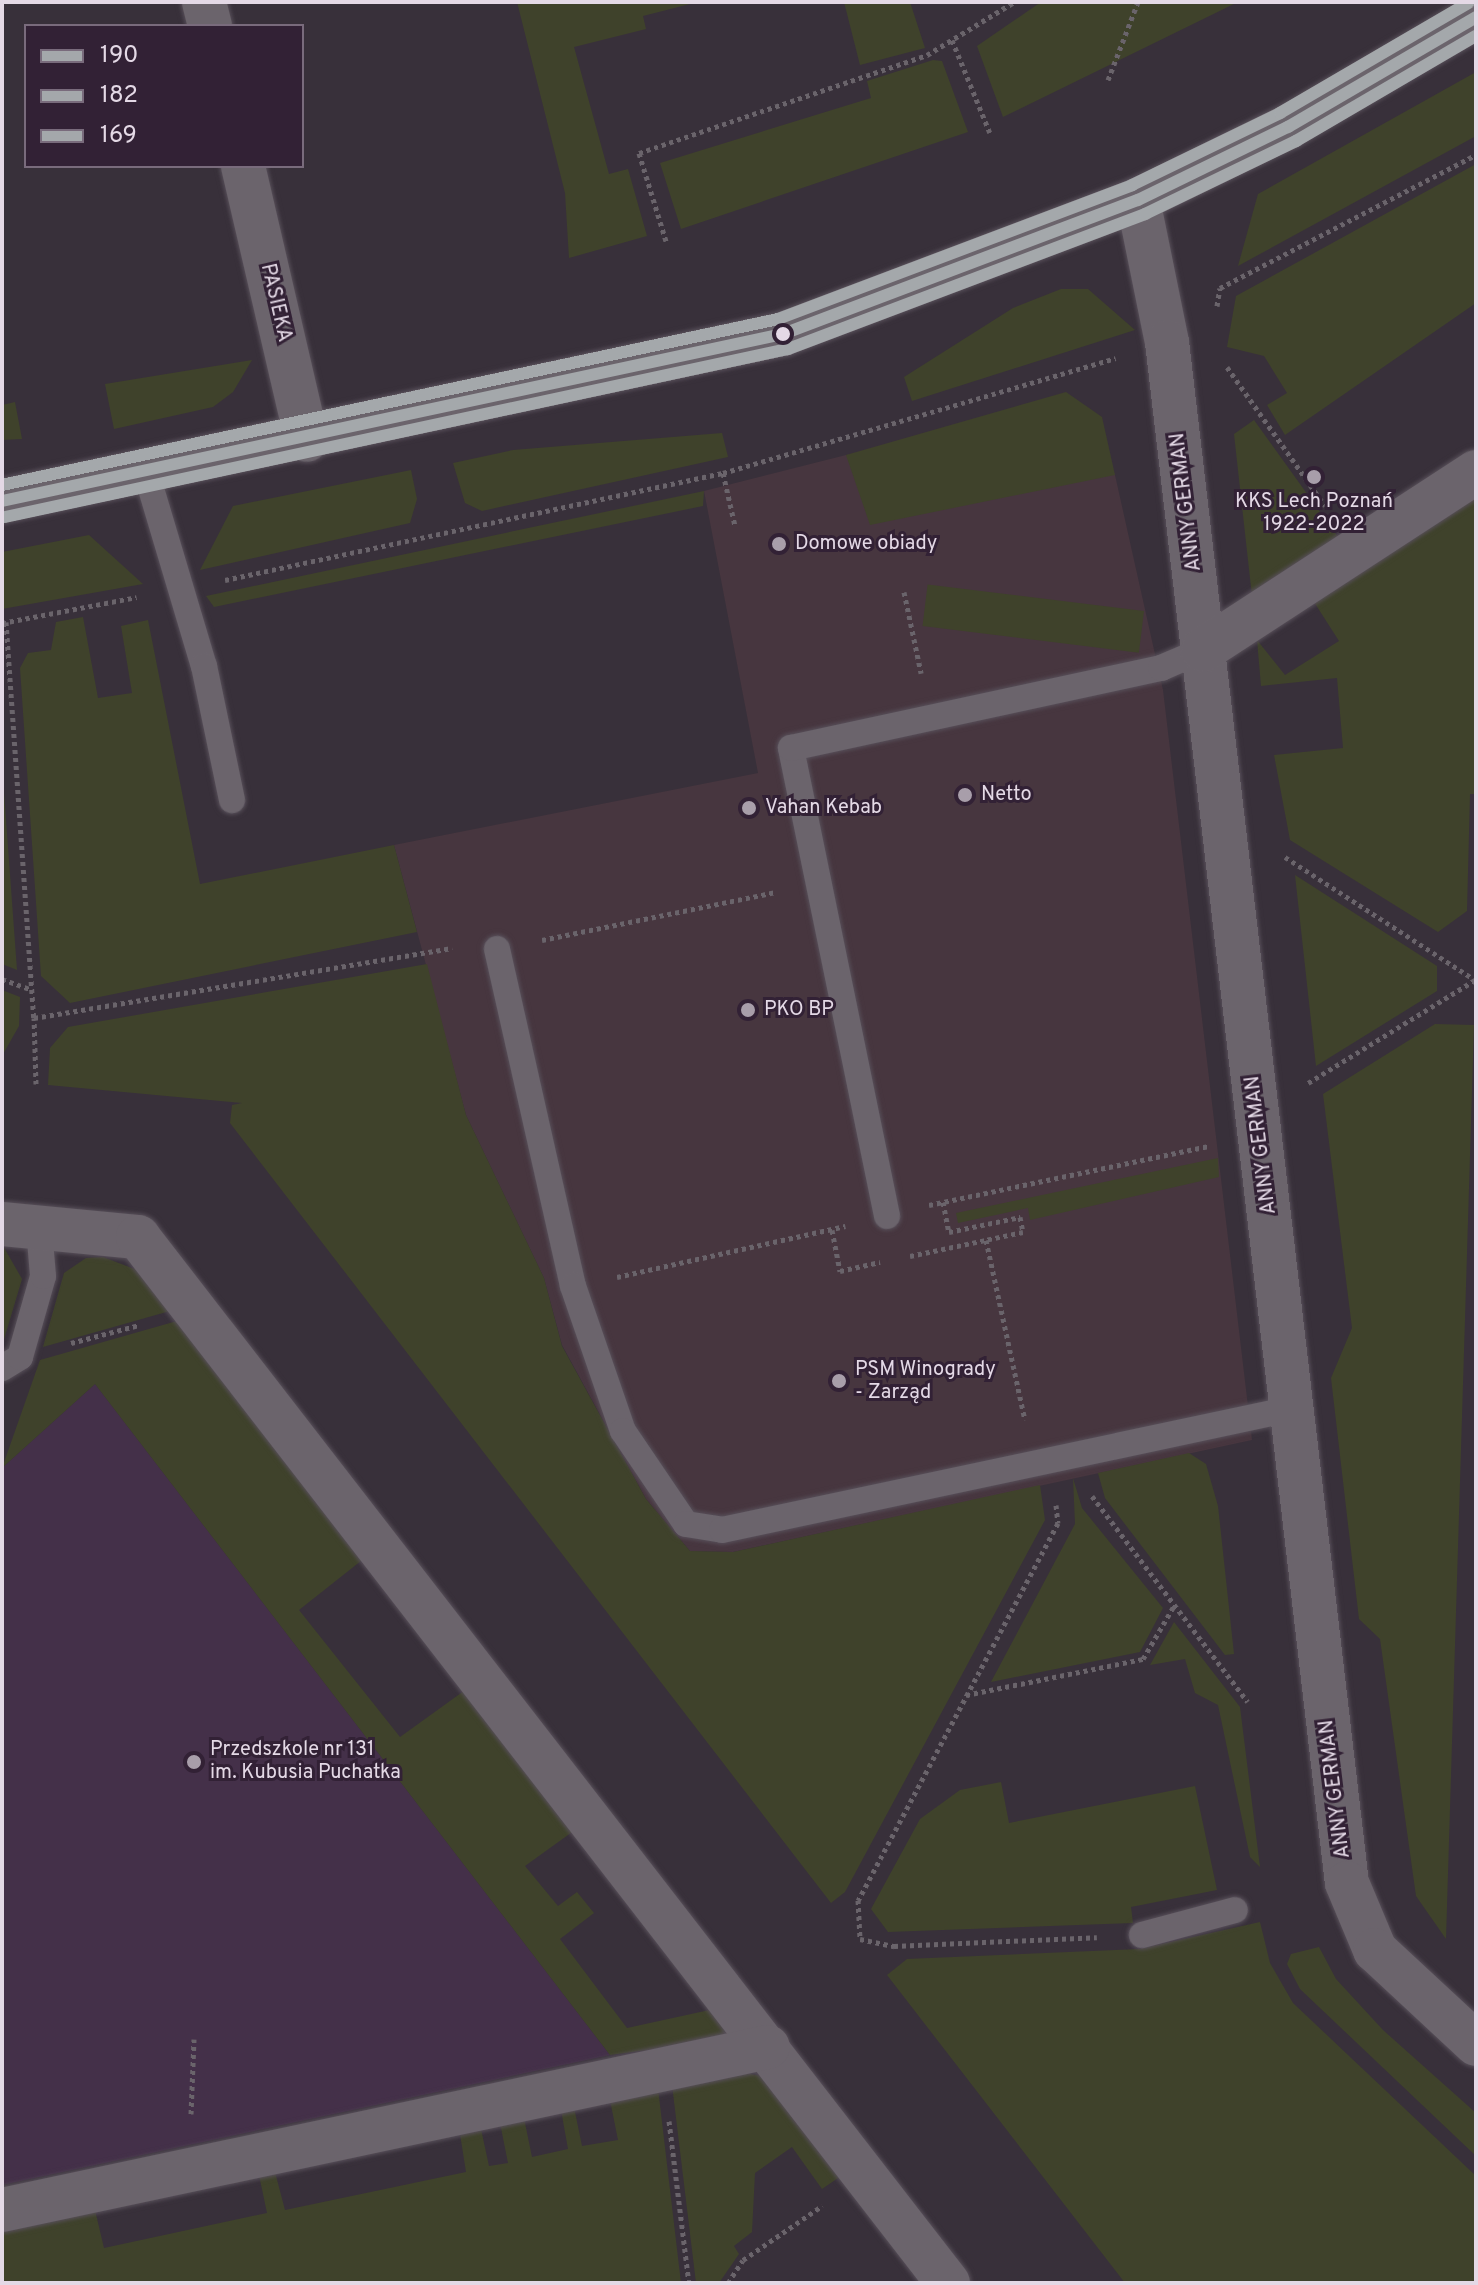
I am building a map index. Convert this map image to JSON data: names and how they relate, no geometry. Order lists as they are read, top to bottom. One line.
{"streets":{"street":["PASIEKA","ANNY GERMAN"]},"places":["KKS Lech Poznań 1922-2022","Domowe obiady","Netto","Vahan Kebab","PKO BP","PSM Winogrady - Zarząd","Przedszkole nr 131 im. Kubusia Puchatka"],"lines":["transit line 169","transit line 190","transit line 182"],"legend":["190","182","169"]}
